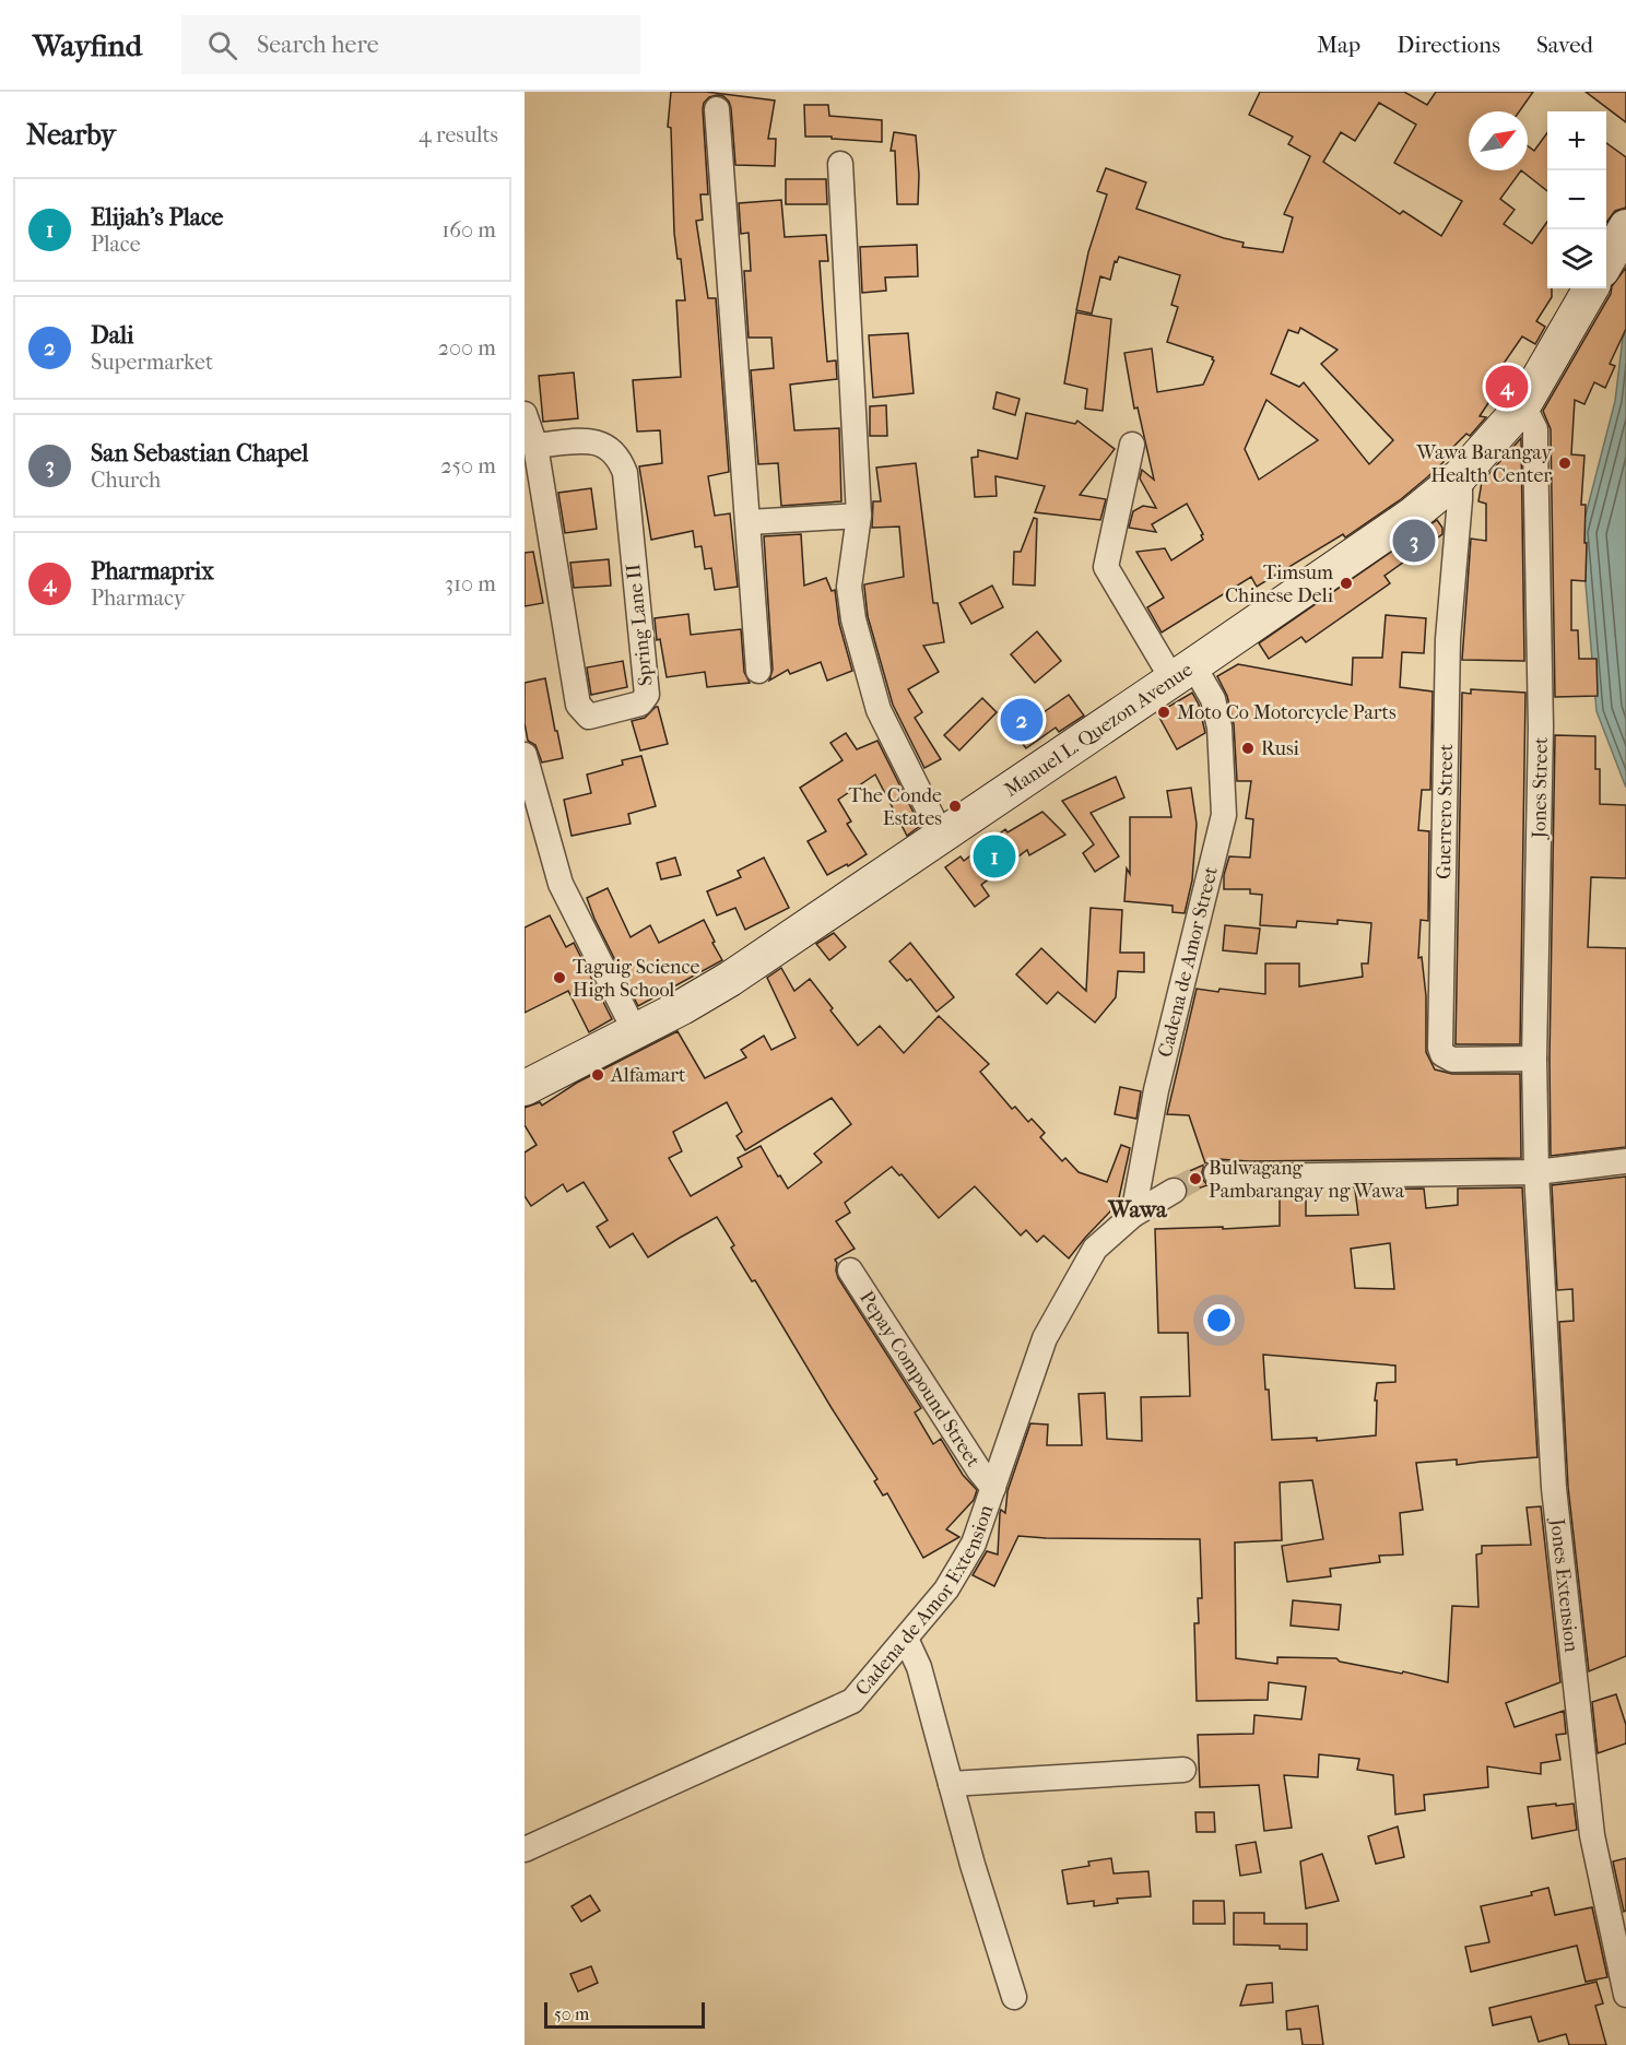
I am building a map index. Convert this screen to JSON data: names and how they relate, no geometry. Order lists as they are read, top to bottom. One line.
{"streets":{"main road":["Manuel L. Quezon Avenue"],"street":["Spring Lane II","Jones Street","Guerrero Street","Cadena de Amor Street","Pepay Compound Street","Jones Extension","Cadena de Amor Extension"]},"crossings":[["Manuel L. Quezon Avenue","Jones Street"],["Manuel L. Quezon Avenue","Guerrero Street"],["Manuel L. Quezon Avenue","Cadena de Amor Street"],["Jones Street","Guerrero Street"],["Jones Street","Jones Extension"],["Cadena de Amor Street","Cadena de Amor Extension"],["Pepay Compound Street","Cadena de Amor Extension"]],"districts":["Wawa"],"places":["Wawa Barangay Health Center","Timsum Chinese Deli","Moto Co Motorcycle Parts","Rusi","The Conde Estates","Taguig Science High School","Alfamart","Bulwagang Pambarangay ng Wawa"],"scale_bar":"50 m","north":"top right","page":{"header":"Wayfind","search":"Search here","nav":["Map","Directions","Saved"],"heading":["Nearby","4 results"],"map_buttons":["+","−"],"list":[{"mark":"1","name":"Elijah's Place","note":"Place","value":"160 m"},{"mark":"2","name":"Dali","note":"Supermarket","value":"200 m"},{"mark":"3","name":"San Sebastian Chapel","note":"Church","value":"250 m"},{"mark":"4","name":"Pharmaprix","note":"Pharmacy","value":"310 m"}],"pins":["4","3","2","1"],"scale":"50 m"}}
